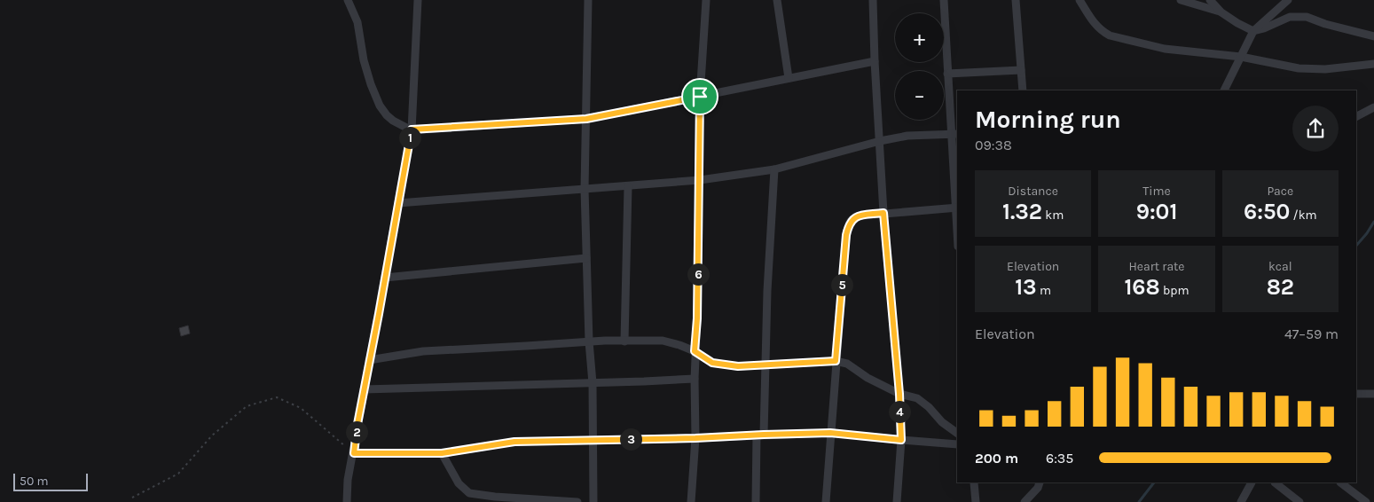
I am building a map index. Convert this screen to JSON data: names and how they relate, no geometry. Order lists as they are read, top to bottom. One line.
{"scale_bar":"50 m","page":{"map_buttons":["+","−"],"heading":["Morning run","09:38"],"pins":["1","6","5","4","2","3"],"stats":[["Distance","1.32 km"],["Time","9:01"],["Pace","6:50 /km"],["Elevation","13 m"],["Heart rate","168 bpm"],["kcal","82"]],"chart":["Elevation","47–59 m"],"list":[{"name":"200 m","note":"6:35"}],"scale":"50 m"}}
